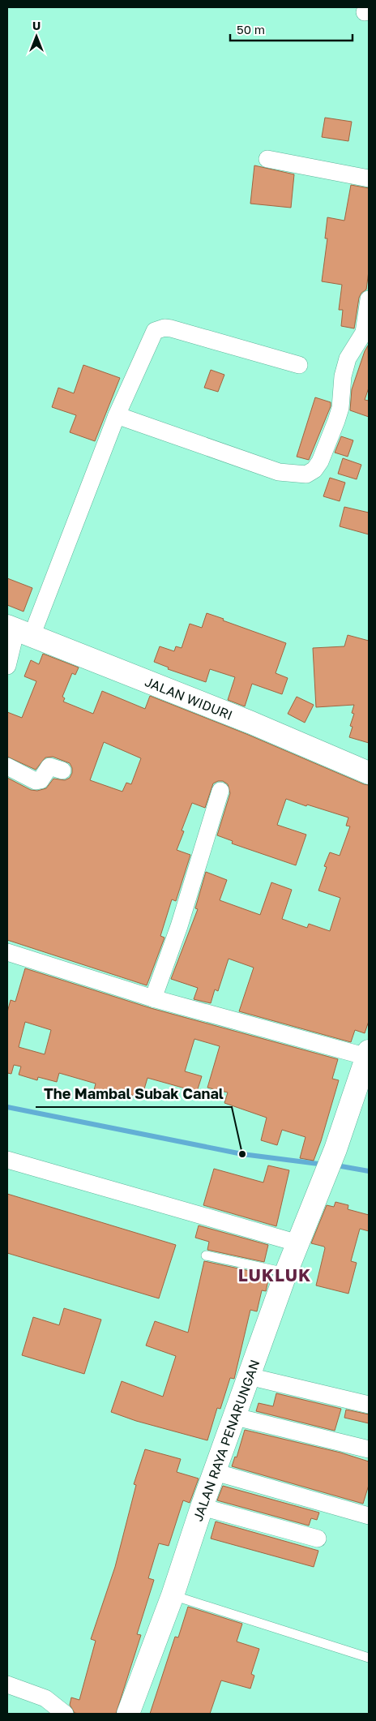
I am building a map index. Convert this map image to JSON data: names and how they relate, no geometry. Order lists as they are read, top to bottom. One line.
{"streets":{"main road":["JALAN WIDURI","JALAN RAYA PENARUNGAN"]},"districts":["LUKLUK"],"places":["The Mambal Subak Canal"],"scale_bar":"50 m","north":"top"}
